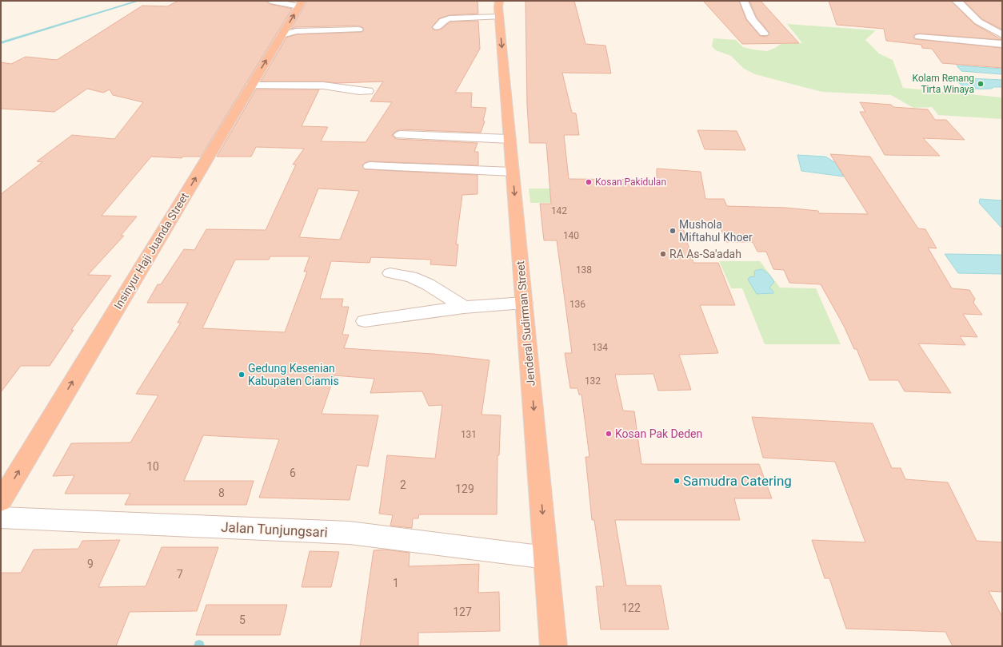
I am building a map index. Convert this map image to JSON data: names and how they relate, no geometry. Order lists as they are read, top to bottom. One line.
{"streets":{"highway":["Insinyur Haji Juanda Street","Jenderal Sudirman Street"],"street":["Jalan Tunjungsari"]},"crossings":[["Jenderal Sudirman Street","Jalan Tunjungsari"]],"one_way":["Insinyur Haji Juanda Street","Jenderal Sudirman Street"],"places":["Kolam Renang Tirta Winaya","Kosan Pakidulan","Mushola Miftahul Khoer","RA As-Sa'adah","Gedung Kesenian Kabupaten Ciamis","Kosan Pak Deden","Samudra Catering"],"house_numbers":["142","140","138","136","134","132","131","10","6","2","129","8","9","7","1","122","127","5"]}
